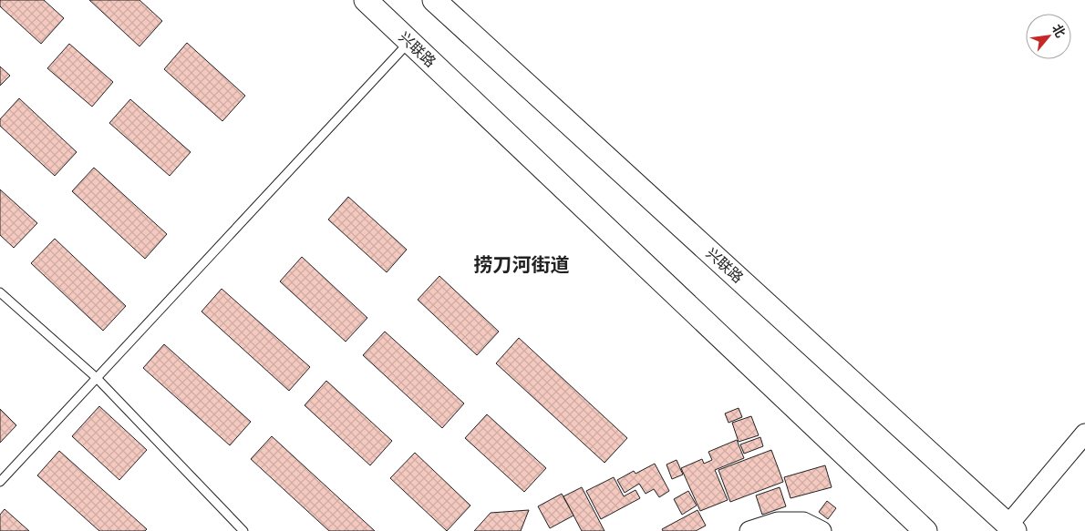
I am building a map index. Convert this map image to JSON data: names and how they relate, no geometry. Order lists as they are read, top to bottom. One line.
{"streets":{"main road":["兴联路"]},"districts":["捞刀河街道"],"north":"top right"}
